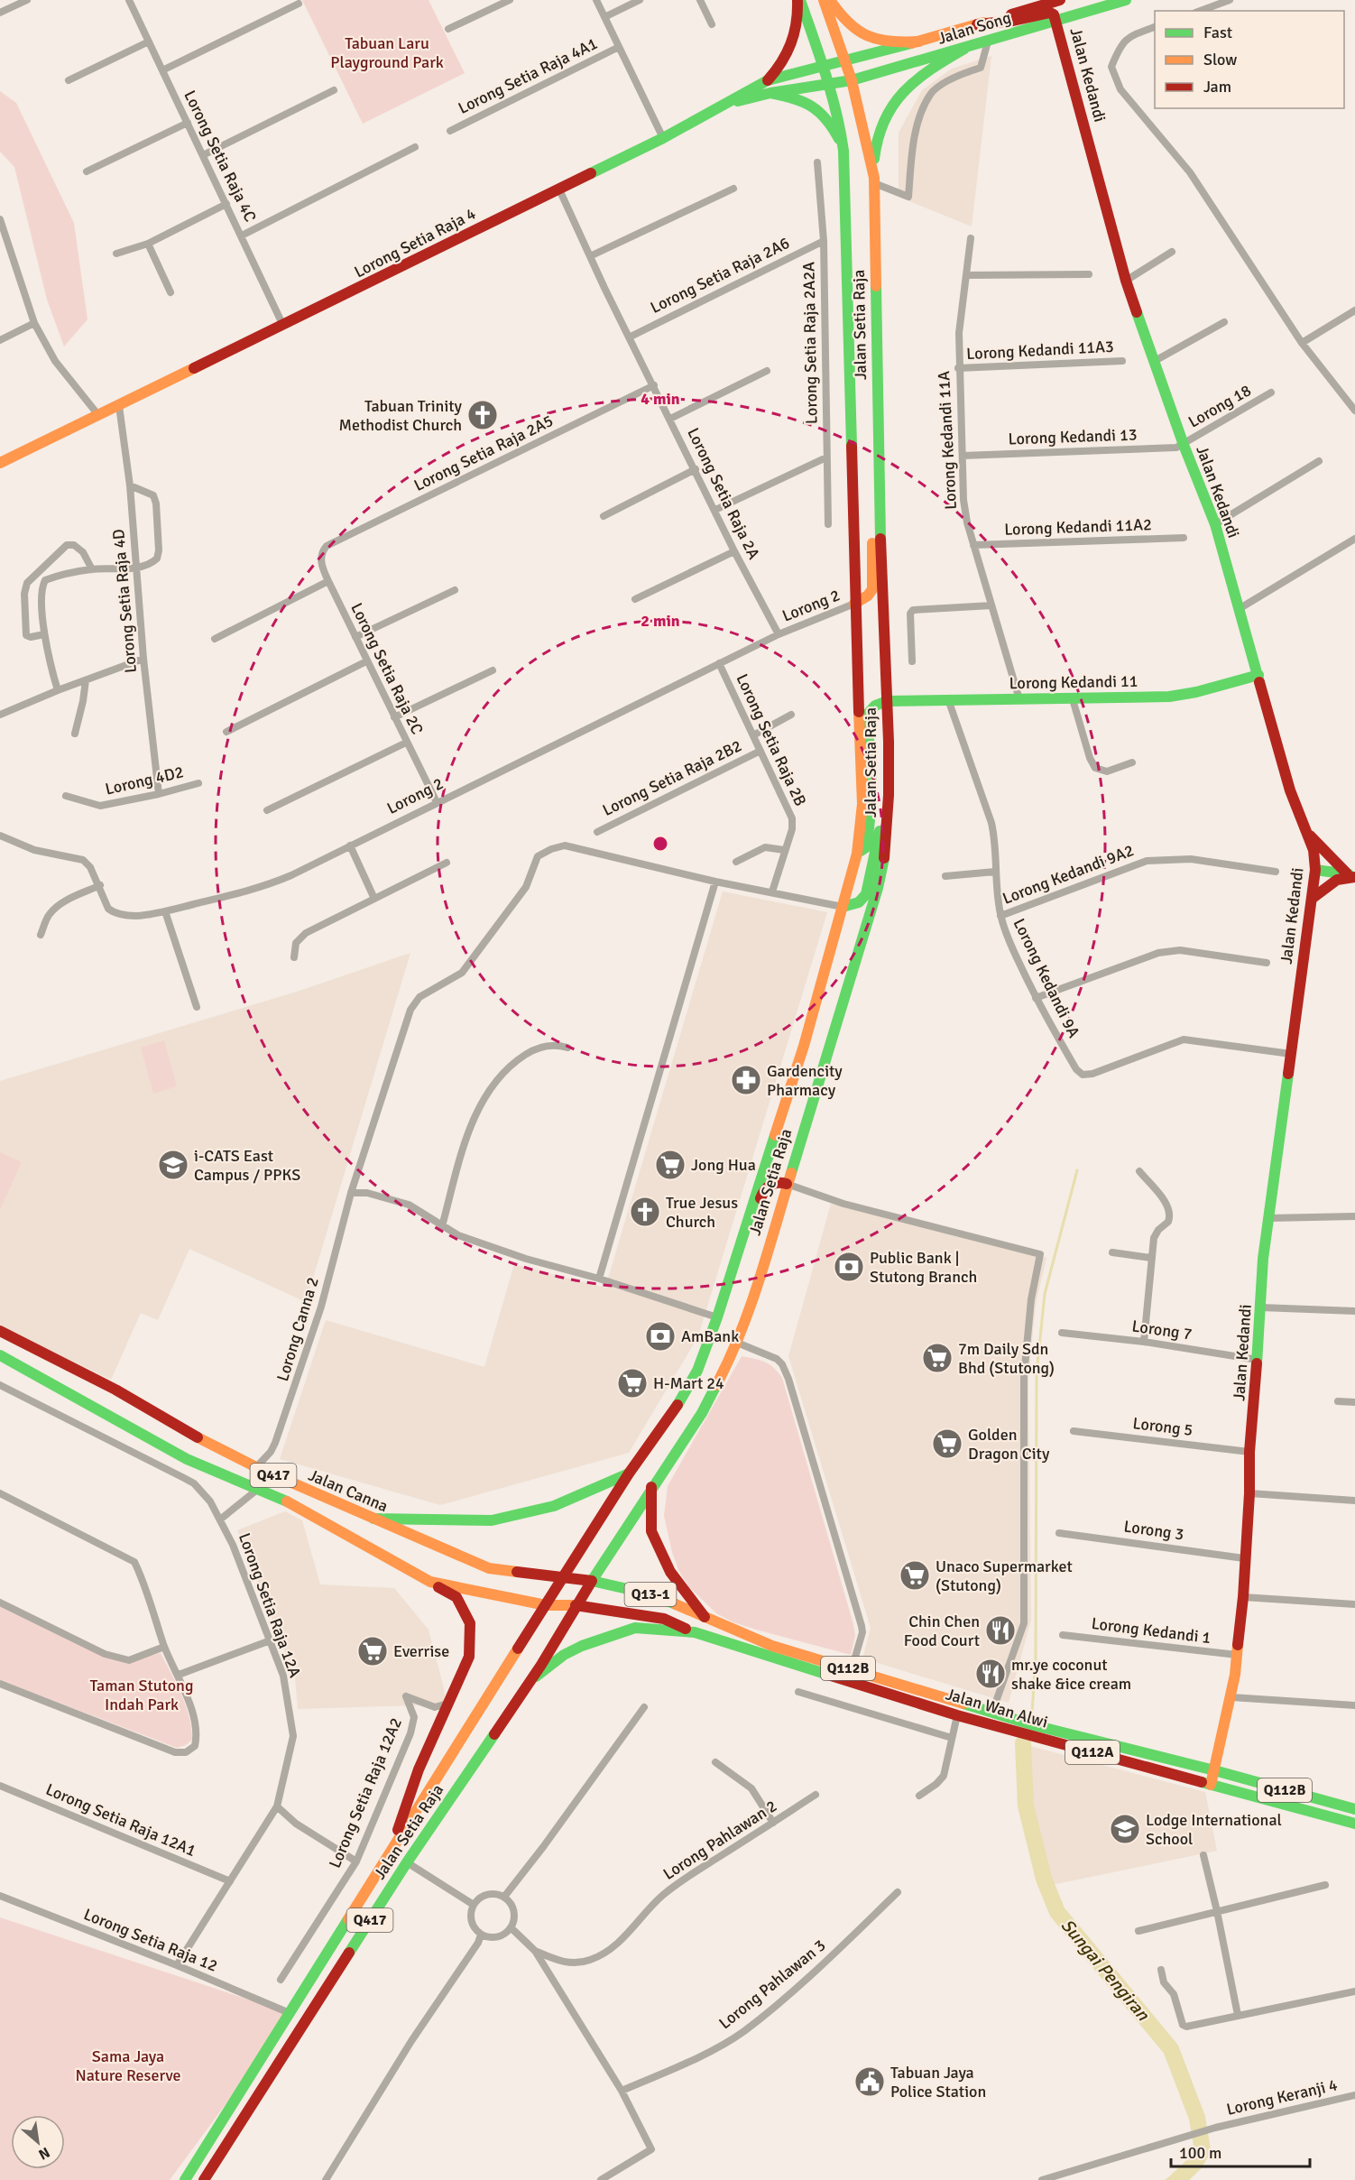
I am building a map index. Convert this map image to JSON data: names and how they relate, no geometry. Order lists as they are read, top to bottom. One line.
{"streets":{"main road":["Jalan Song","Jalan Kedandi","Lorong Setia Raja 4","Jalan Setia Raja","Lorong Kedandi 11","Q417","Jalan Canna","Q13-1","Q112B","Jalan Wan Alwi","Q112A"],"street":["Lorong Setia Raja 4A1","Lorong Setia Raja 4C","Lorong Setia Raja 2A6","Lorong Setia Raja 2A2A","Lorong Kedandi 11A3","Lorong 18","Lorong Kedandi 13","Lorong Kedandi 11A","Lorong Setia Raja 2A5","Lorong Setia Raja 2A","Lorong Kedandi 11A2","Lorong Setia Raja 4D","Lorong 2","Lorong Setia Raja 2C","Lorong Setia Raja 2B","Lorong Setia Raja 2B2","Lorong 4D2","Lorong Kedandi 9A2","Lorong Kedandi 9A","Lorong Canna 2","Lorong 7","Lorong 5","Lorong 3","Lorong Setia Raja 12A","Lorong Kedandi 1","Lorong Setia Raja 12A2","Lorong Setia Raja 12A1","Lorong Pahlawan 2","Lorong Setia Raja 12","Lorong Pahlawan 3","Lorong Keranji 4"]},"crossings":[["Jalan Song","Jalan Kedandi"],["Jalan Song","Lorong Setia Raja 4"],["Jalan Song","Jalan Setia Raja"],["Jalan Kedandi","Lorong 18"],["Jalan Kedandi","Lorong Kedandi 13"],["Jalan Kedandi","Lorong Kedandi 11"],["Jalan Kedandi","Lorong Kedandi 9A"],["Jalan Kedandi","Lorong 7"],["Jalan Kedandi","Lorong 5"],["Jalan Kedandi","Lorong 3"],["Jalan Kedandi","Lorong Kedandi 1"],["Jalan Kedandi","Jalan Wan Alwi"],["Lorong Setia Raja 4C","Lorong Setia Raja 4"],["Lorong Setia Raja 4","Jalan Setia Raja"],["Lorong Setia Raja 4","Lorong Setia Raja 2A"],["Lorong Setia Raja 4","Lorong Setia Raja 4D"],["Lorong Setia Raja 2A6","Lorong Setia Raja 2A2A"],["Lorong Setia Raja 2A6","Lorong Setia Raja 2A"],["Jalan Setia Raja","Lorong 2"],["Jalan Setia Raja","Lorong Kedandi 11"],["Jalan Setia Raja","Lorong Canna 2"],["Jalan Setia Raja","Q417"],["Jalan Setia Raja","Jalan Canna"],["Jalan Setia Raja","Lorong Setia Raja 12"],["Lorong Kedandi 11A3","Lorong Kedandi 11A"],["Lorong 18","Lorong Kedandi 13"],["Lorong Kedandi 13","Lorong Kedandi 11A"],["Lorong Kedandi 11A","Lorong Kedandi 11A2"],["Lorong Kedandi 11A","Lorong Kedandi 11"],["Lorong Setia Raja 2A5","Lorong Setia Raja 2A"],["Lorong Setia Raja 2A5","Lorong Setia Raja 2C"],["Lorong Setia Raja 2A","Lorong 2"],["Lorong Setia Raja 4D","Lorong 4D2"],["Lorong 2","Lorong Setia Raja 2C"],["Lorong 2","Lorong Setia Raja 2B"],["Lorong Kedandi 11","Lorong Kedandi 9A"],["Lorong Setia Raja 2B","Lorong Setia Raja 2B2"],["Lorong Setia Raja 2B","Lorong Canna 2"],["Lorong Kedandi 9A2","Lorong Kedandi 9A"],["Lorong Canna 2","Jalan Canna"],["Q417","Jalan Canna"],["Jalan Canna","Jalan Wan Alwi"],["Lorong Setia Raja 12A","Lorong Setia Raja 12A1"],["Lorong Setia Raja 12A","Lorong Setia Raja 12"]],"water":["Sungai Pengiran"],"parks":["Tabuan Laru Playground Park","Taman Stutong Indah Park","Sama Jaya Nature Reserve"],"places":{"church":["Tabuan Trinity Methodist Church","True Jesus Church"],"pharmacy":["Gardencity Pharmacy"],"school or university":["i-CATS East Campus / PPKS","Lodge International School"],"supermarket":["Jong Hua","7m Daily Sdn Bhd (Stutong)","H-Mart 24","Golden Dragon City","Unaco Supermarket (Stutong)","Everrise"],"bank":["Public Bank | Stutong Branch","AmBank"],"restaurant":["Chin Chen Food Court","mr.ye coconut shake &ice cream"],"public building":["Tabuan Jaya Police Station"]},"legend":["Fast","Slow","Jam"],"scale_bar":"100 m","north":"bottom right","rings":["4 min","2 min"]}
